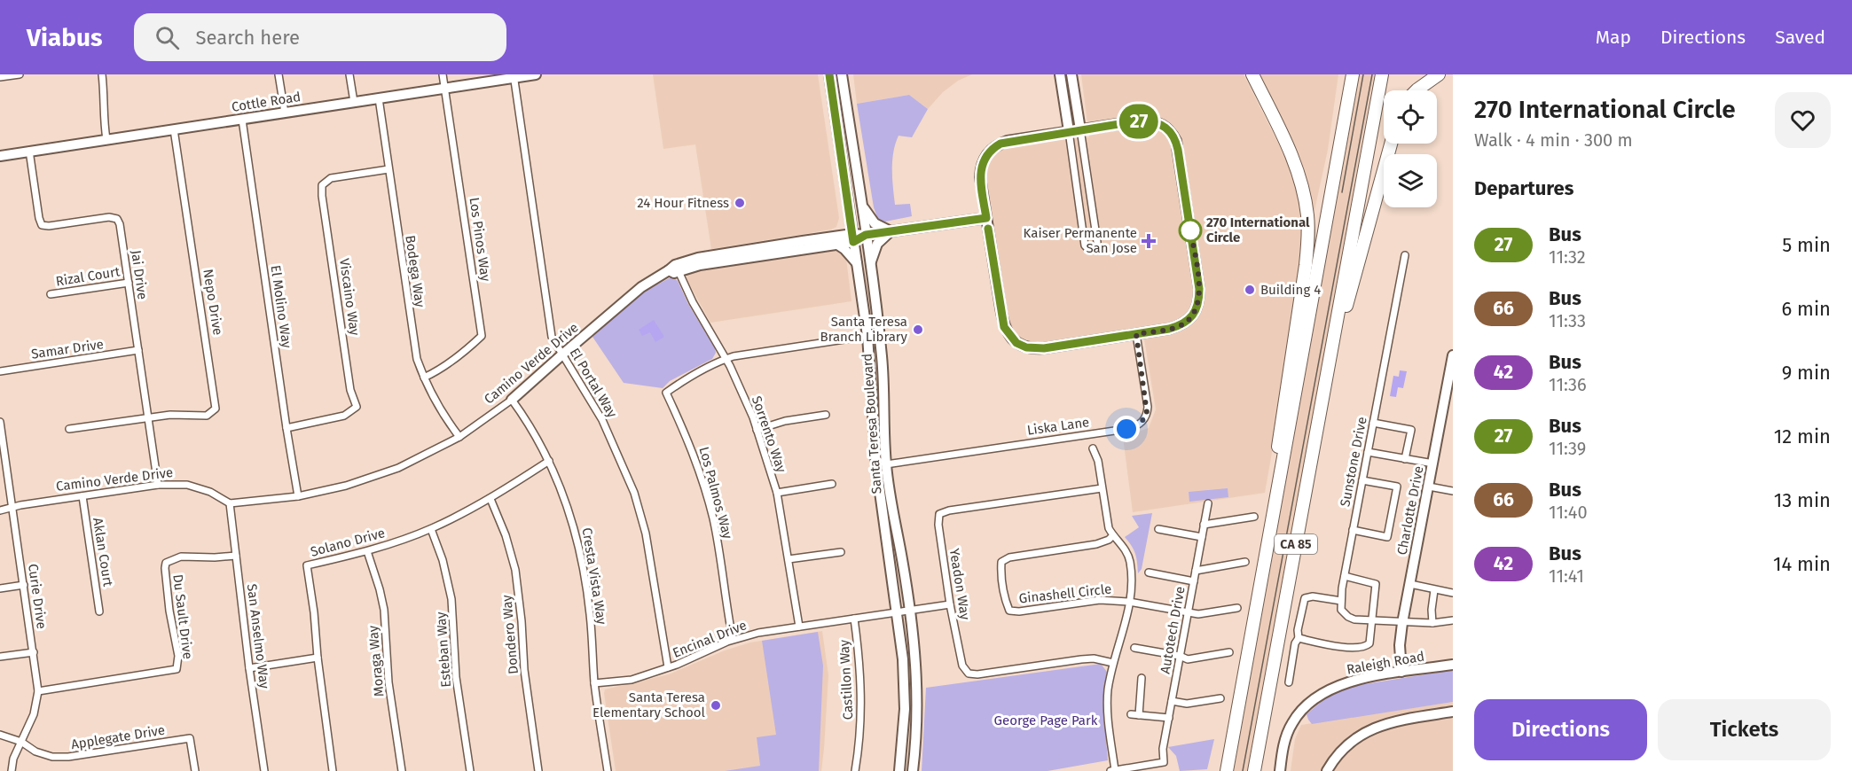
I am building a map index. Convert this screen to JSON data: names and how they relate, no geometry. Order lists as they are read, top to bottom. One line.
{"streets":{"highway":["CA 85"],"street":["Cottle Road","Los Pinos Way","Bodega Way","Jai Drive","Rizal Court","Viscaino Way","Nepo Drive","El Molino Way","Samar Drive","Camino Verde Drive","El Portal Way","Santa Teresa Boulevard","Liska Lane","Sorrento Way","Sunstone Drive","Los Palmos Way","Charlotte Drive","Solano Drive","Aklan Court","Cresta Vista Way","Yeadon Way","Ginashell Circle","Curie Drive","Du Sault Drive","Autotech Drive","Dondero Way","San Anselmo Way","Encinal Drive","Esteban Way","Moraga Way","Raleigh Road","Castillon Way","Applegate Drive"]},"crossings":[["Cottle Road","Los Pinos Way"],["Cottle Road","Bodega Way"],["Cottle Road","Jai Drive"],["Cottle Road","Nepo Drive"],["Cottle Road","El Molino Way"],["Cottle Road","El Portal Way"],["Los Pinos Way","Bodega Way"],["Bodega Way","Viscaino Way"],["Bodega Way","Camino Verde Drive"],["Jai Drive","Rizal Court"],["Jai Drive","Nepo Drive"],["Jai Drive","Samar Drive"],["Jai Drive","Camino Verde Drive"],["Viscaino Way","El Molino Way"],["El Molino Way","Camino Verde Drive"],["Camino Verde Drive","El Portal Way"],["Camino Verde Drive","Santa Teresa Boulevard"],["Camino Verde Drive","Sorrento Way"],["Camino Verde Drive","Aklan Court"],["Camino Verde Drive","Cresta Vista Way"],["Camino Verde Drive","Curie Drive"],["Camino Verde Drive","San Anselmo Way"],["El Portal Way","Encinal Drive"],["Santa Teresa Boulevard","Liska Lane"],["Santa Teresa Boulevard","Encinal Drive"],["Sorrento Way","Los Palmos Way"],["Sorrento Way","Encinal Drive"],["Los Palmos Way","Encinal Drive"],["Charlotte Drive","Raleigh Road"],["Solano Drive","Cresta Vista Way"],["Solano Drive","Dondero Way"],["Solano Drive","Esteban Way"],["Solano Drive","Moraga Way"],["Cresta Vista Way","Encinal Drive"],["Yeadon Way","Encinal Drive"],["Curie Drive","Du Sault Drive"],["Curie Drive","Applegate Drive"],["Du Sault Drive","San Anselmo Way"],["Encinal Drive","Castillon Way"]],"parks":["George Page Park"],"places":{"other":["24 Hour Fitness","270 International Circle","Building 4","Santa Teresa Branch Library","Santa Teresa Elementary School"],"health":["Kaiser Permanente San Jose"]},"lines":["bus line 27"],"page":{"header":"Viabus","search":"Search here","nav":["Map","Directions","Saved"],"on_map":"27","heading":[["270 International Circle","Walk · 4 min · 300 m"],"Departures"],"list":[{"mark":"27","name":"Bus","note":"11:32","value":"5 min"},{"mark":"66","name":"Bus","note":"11:33","value":"6 min"},{"mark":"42","name":"Bus","note":"11:36","value":"9 min"},{"mark":"27","name":"Bus","note":"11:39","value":"12 min"},{"mark":"66","name":"Bus","note":"11:40","value":"13 min"},{"mark":"42","name":"Bus","note":"11:41","value":"14 min"}],"buttons":["Directions","Tickets"]}}
